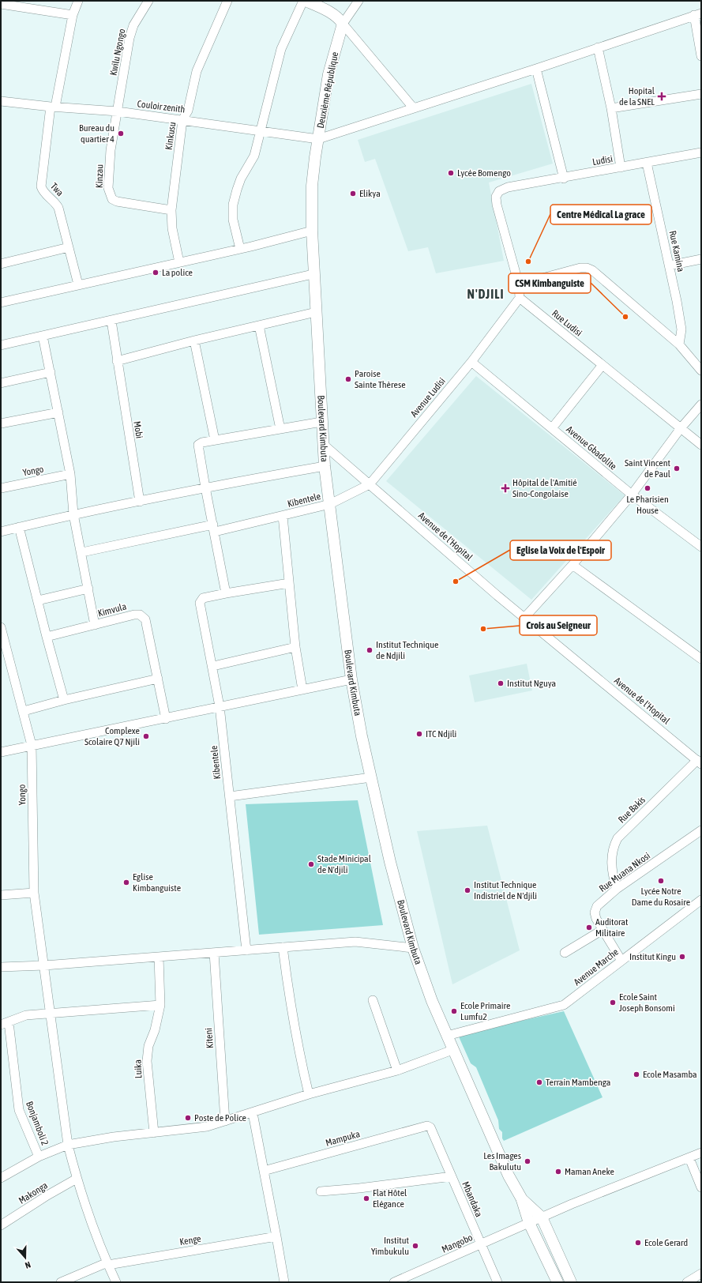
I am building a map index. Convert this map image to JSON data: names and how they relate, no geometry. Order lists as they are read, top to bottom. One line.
{"streets":{"street":["Kwilu Ngongo","Deuxième République","Couloir zenith","Kinkusu","Ludisi","Kinzau","Twa","Rue Kamina","Rue Ludisi","Avenue Ludisi","Boulevard Kimbuta","Mobi","Avenue Gbadolite","Yongo","Kibentele","Avenue de l'Hopital","Kimvula","Rue Bakis","Rue Muana Nkosi","Avenue Marche","Kiteni","Luika","Bonjamboli 2","Mampuka","Makonga","Mbandaka","Kenge","Mangobo"]},"crossings":[["Kwilu Ngongo","Couloir zenith"],["Kwilu Ngongo","Kinzau"],["Deuxième République","Couloir zenith"],["Deuxième République","Boulevard Kimbuta"],["Couloir zenith","Kinkusu"],["Couloir zenith","Kinzau"],["Couloir zenith","Twa"],["Couloir zenith","Boulevard Kimbuta"],["Kinkusu","Kinzau"],["Ludisi","Rue Kamina"],["Rue Ludisi","Avenue Ludisi"],["Avenue Ludisi","Boulevard Kimbuta"],["Avenue Ludisi","Avenue Gbadolite"],["Avenue Ludisi","Kibentele"],["Avenue Ludisi","Avenue de l'Hopital"],["Boulevard Kimbuta","Kibentele"],["Boulevard Kimbuta","Avenue de l'Hopital"],["Boulevard Kimbuta","Avenue Marche"],["Yongo","Makonga"],["Yongo","Kenge"],["Kibentele","Kimvula"],["Avenue de l'Hopital","Rue Bakis"],["Rue Bakis","Rue Muana Nkosi"],["Rue Muana Nkosi","Avenue Marche"],["Mampuka","Mbandaka"],["Mbandaka","Mangobo"]],"districts":["N'DJILI"],"places":{"health":["Hopital de la SNEL","Hôpital de l'Amitié Sino-Congolaise"],"other":["Bureau du quartier 4","Lycée Bomengo","Elikya","Centre Médical La grace","La police","CSM Kimbanguiste","Paroise Sainte Thèrese","Saint Vincent de Paul","Le Pharisien House","Eglise la Voix de l'Espoir","Crois au Seigneur","Institut Technique de Ndjili","Institut Nguya","ITC Ndjili","Complexe Scolaire Q7 Njili","Stade Minicipal de N'djili","Lycée Notre Dame du Rosaire","Eglise Kimbanguiste","Institut Technique Indistriel de N'djili","Auditorat Militaire","Institut Kingu","Ecole Saint Joseph Bonsomi","Ecole Primaire Lumfu2","Ecole Masamba","Terrain Mambenga","Poste de Police","Les Images Bakulutu","Maman Aneke","Flat Hôtel Elégance","Ecole Gerard","Institut Yimbukulu"]},"north":"bottom"}
